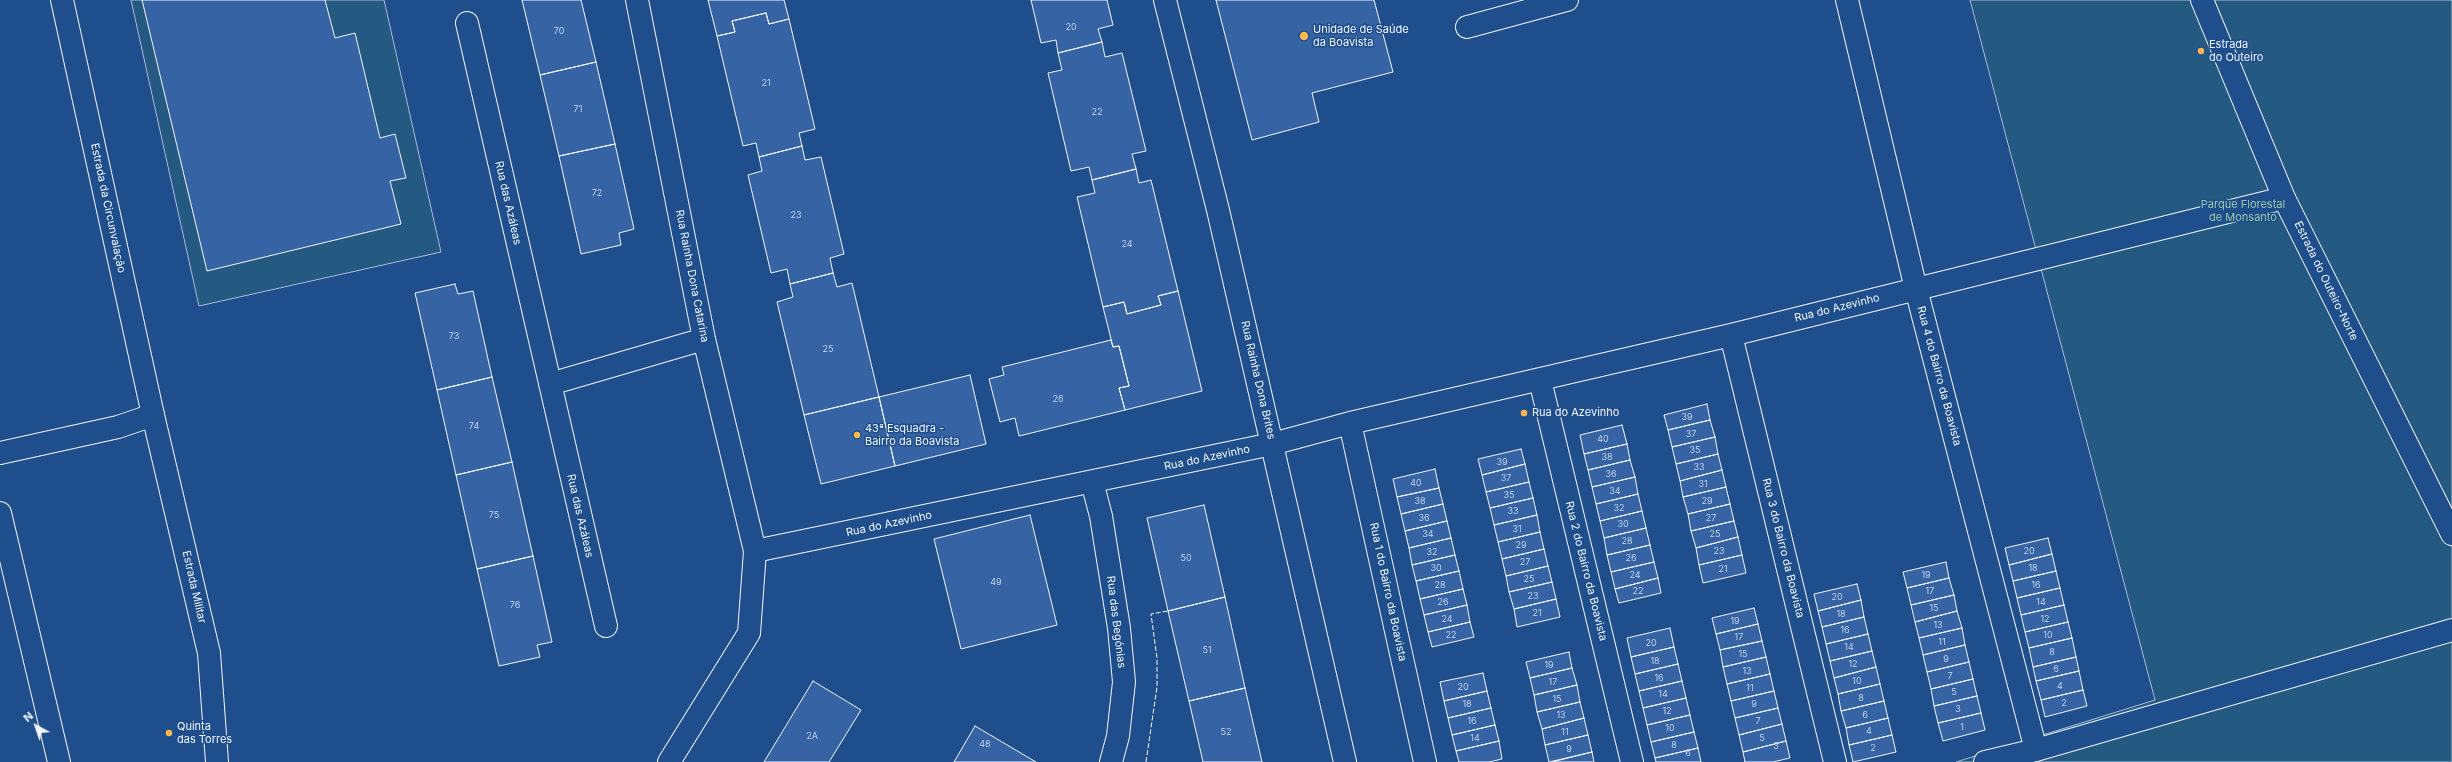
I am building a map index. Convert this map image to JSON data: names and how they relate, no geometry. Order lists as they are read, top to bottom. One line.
{"streets":{"main road":["Rua das Azáleas","Estrada da Circunvalação","Rua Rainha Dona Catarina","Estrada do Outeiro-Norte","Rua do Azevinho","Rua 4 do Bairro da Boavista","Rua Rainha Dona Brites","Rua 3 do Bairro da Boavista","Rua 2 do Bairro da Boavista","Estrada Militar","Rua 1 do Bairro da Boavista","Rua das Begónias"]},"crossings":[["Estrada da Circunvalação","Estrada Militar"],["Rua Rainha Dona Catarina","Rua do Azevinho"],["Estrada do Outeiro-Norte","Rua do Azevinho"],["Rua do Azevinho","Rua 4 do Bairro da Boavista"],["Rua do Azevinho","Rua Rainha Dona Brites"],["Rua do Azevinho","Rua 3 do Bairro da Boavista"],["Rua do Azevinho","Rua 2 do Bairro da Boavista"],["Rua do Azevinho","Rua 1 do Bairro da Boavista"],["Rua do Azevinho","Rua das Begónias"]],"parks":["Parque Florestal de Monsanto"],"places":["Unidade de Saúde da Boavista","Estrada do Outeiro","Rua do Azevinho","43ª Esquadra - Bairro da Boavista","Quinta das Torres"],"house_numbers":["20","70","21","71","22","72","23","24","73","25","26","39","74","37","40","35","38","39","33","36","37","40","31","34","35","38","29","32","33","75","36","27","30","31","34","25","28","29","23","20","32","50","26","27","30","18","21","24","19","25","49","28","16","22","17","23","20","26","14","76","15","21","18","24","12","19","13","16","22","10","17","11","20","14","51","8","15","9","18","12","19","6","13","7","16","10","17","4","20","11","5","14","8","15","2","18","9","3","12","13","6","16","7","1","10","4","52","11","2A","14","5","48","8","3","2","9","6"],"north":"top left"}
